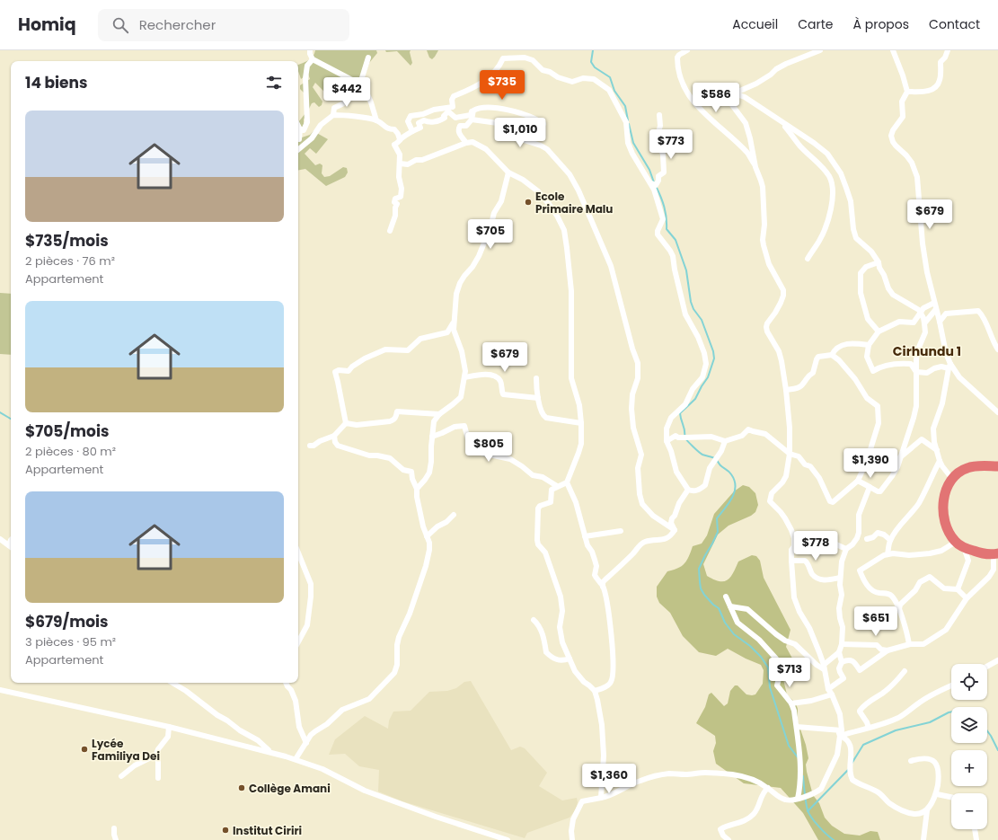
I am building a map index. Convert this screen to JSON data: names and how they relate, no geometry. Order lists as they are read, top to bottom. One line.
{"districts":["Cirhundu 1"],"places":["Ecole Primaire Malu","Lycée Familiya Dei","Collège Amani","Institut Ciriri"],"page":{"header":"Homiq","search":"Rechercher","nav":["Accueil","Carte","À propos","Contact"],"heading":"14 biens","price":["$735","$442","$586","$1,010","$773","$679","$705","$679","$805","$1,390","$778","$651","$713","$1,360"],"list":[{"name":"$735/mois","note":"2 pièces · 76 m² · Appartement"},{"name":"$705/mois","note":"2 pièces · 80 m² · Appartement"},{"name":"$679/mois","note":"3 pièces · 95 m² · Appartement"}],"map_buttons":["+","−"]}}
